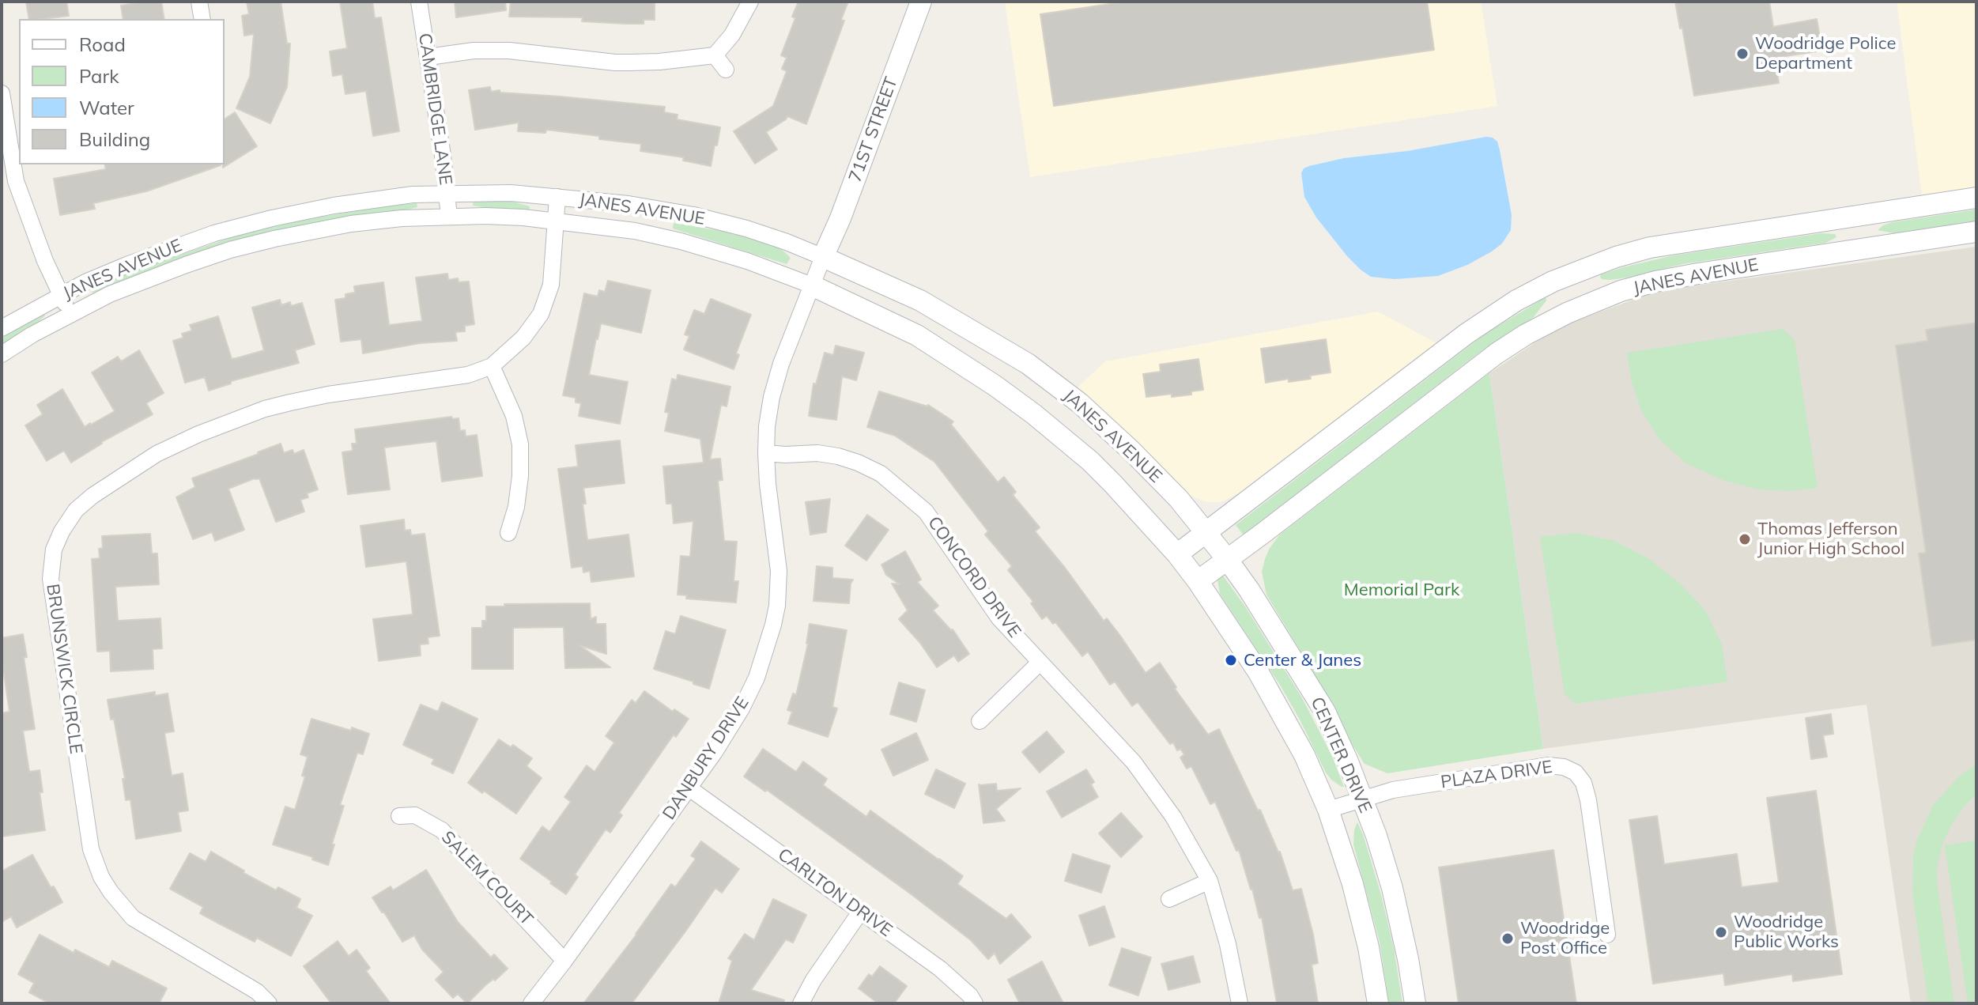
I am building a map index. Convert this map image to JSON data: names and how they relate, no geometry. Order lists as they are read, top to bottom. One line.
{"streets":{"street":["CAMBRIDGE LANE","71ST STREET","JANES AVENUE","CONCORD DRIVE","BRUNSWICK CIRCLE","CENTER DRIVE","DANBURY DRIVE","PLAZA DRIVE","SALEM COURT","CARLTON DRIVE"]},"crossings":[["CAMBRIDGE LANE","JANES AVENUE"],["71ST STREET","JANES AVENUE"],["71ST STREET","DANBURY DRIVE"],["JANES AVENUE","BRUNSWICK CIRCLE"],["JANES AVENUE","CENTER DRIVE"],["JANES AVENUE","DANBURY DRIVE"],["CONCORD DRIVE","DANBURY DRIVE"],["CENTER DRIVE","PLAZA DRIVE"],["DANBURY DRIVE","SALEM COURT"],["DANBURY DRIVE","CARLTON DRIVE"]],"parks":["Memorial Park"],"places":["Woodridge Police Department","Thomas Jefferson Junior High School","Center & Janes","Woodridge Public Works","Woodridge Post Office"],"legend":["Road","Park","Water","Building"]}
